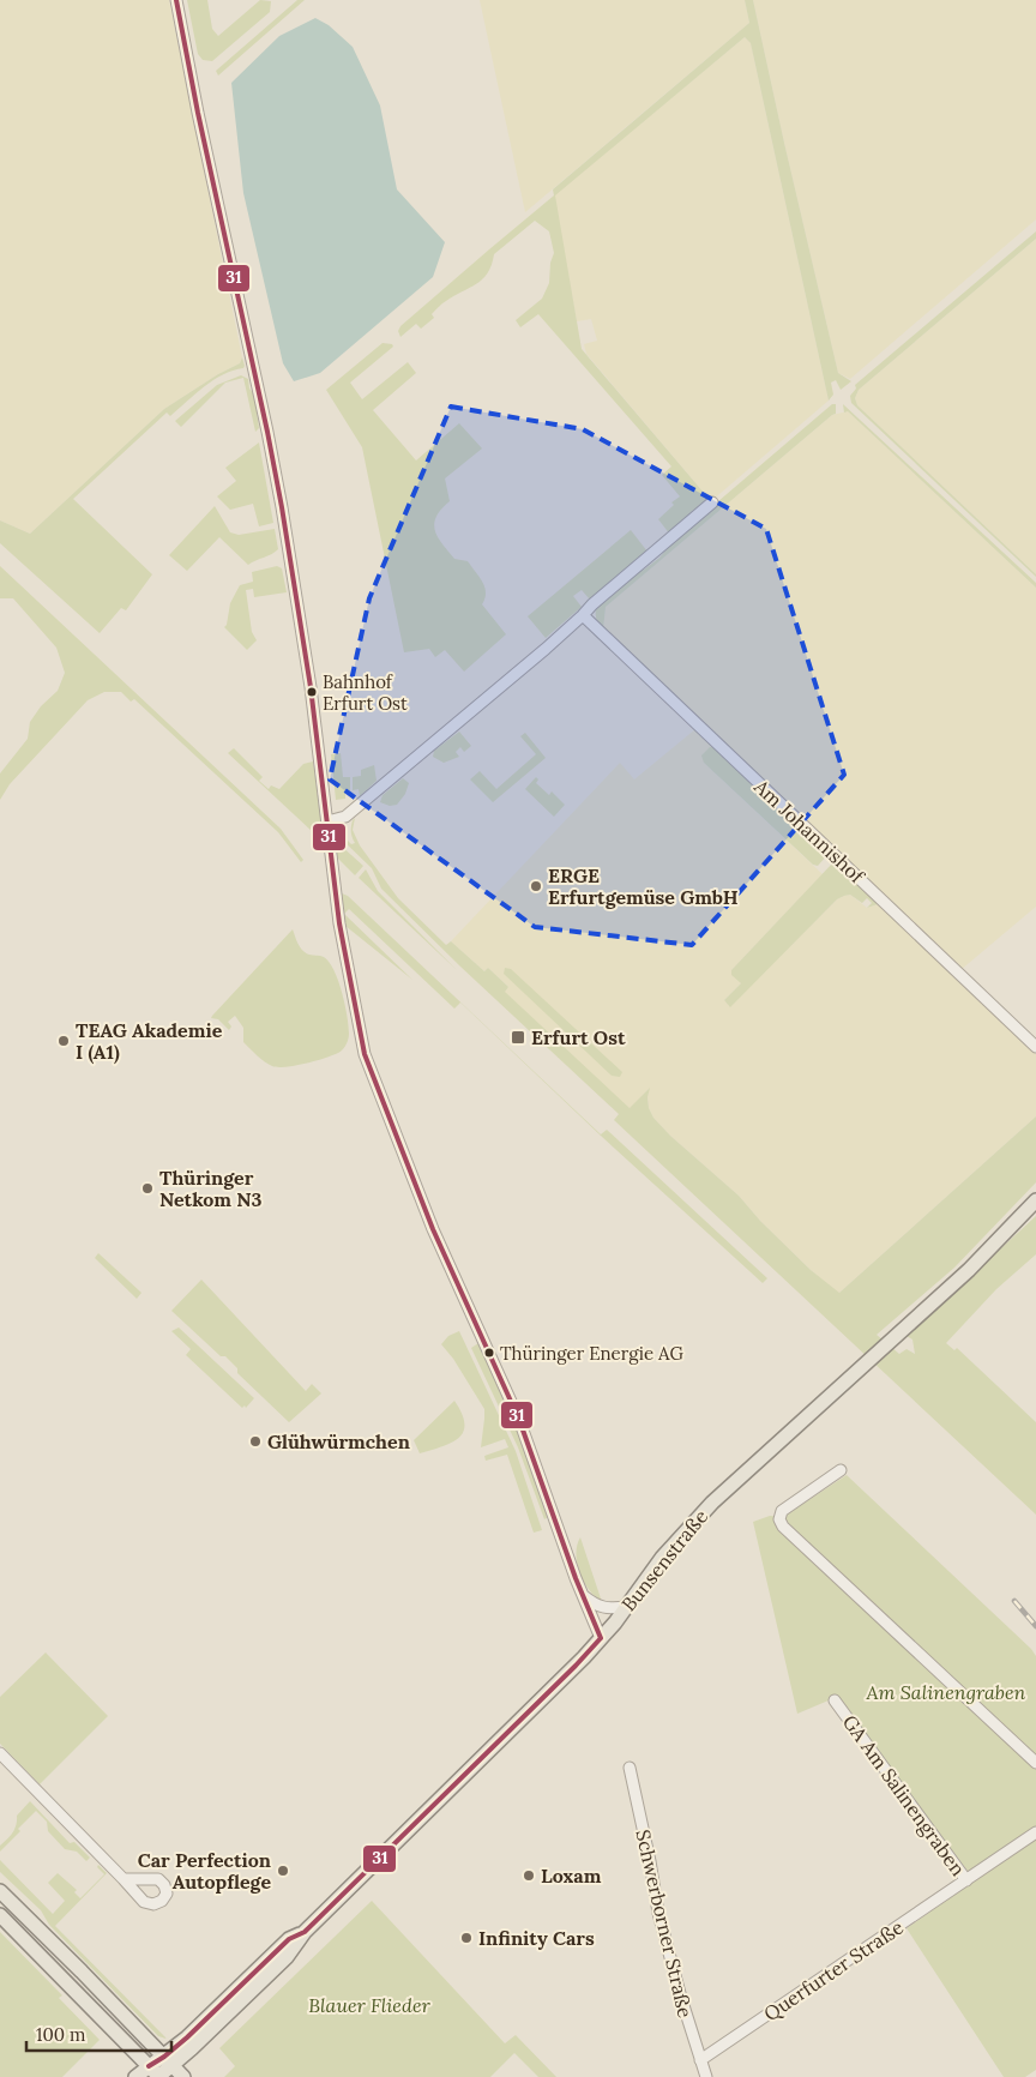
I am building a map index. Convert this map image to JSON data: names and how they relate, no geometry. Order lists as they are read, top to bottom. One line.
{"streets":{"main road":["Bunsenstraße"],"street":["Am Johannishof","GA Am Salinengraben","Schwerborner Straße","Querfurter Straße"]},"crossings":[["GA Am Salinengraben","Querfurter Straße"],["Schwerborner Straße","Querfurter Straße"]],"parks":["Am Salinengraben","Blauer Flieder"],"places":{"other":["Bahnhof Erfurt Ost","ERGE Erfurtgemüse GmbH","TEAG Akademie I (A1)","Thüringer Netkom N3","Thüringer Energie AG","Glühwürmchen","Car Perfection Autopflege","Loxam","Infinity Cars"],"transit":["Erfurt Ost"]},"lines":["transit line 31"],"scale_bar":"100 m"}
